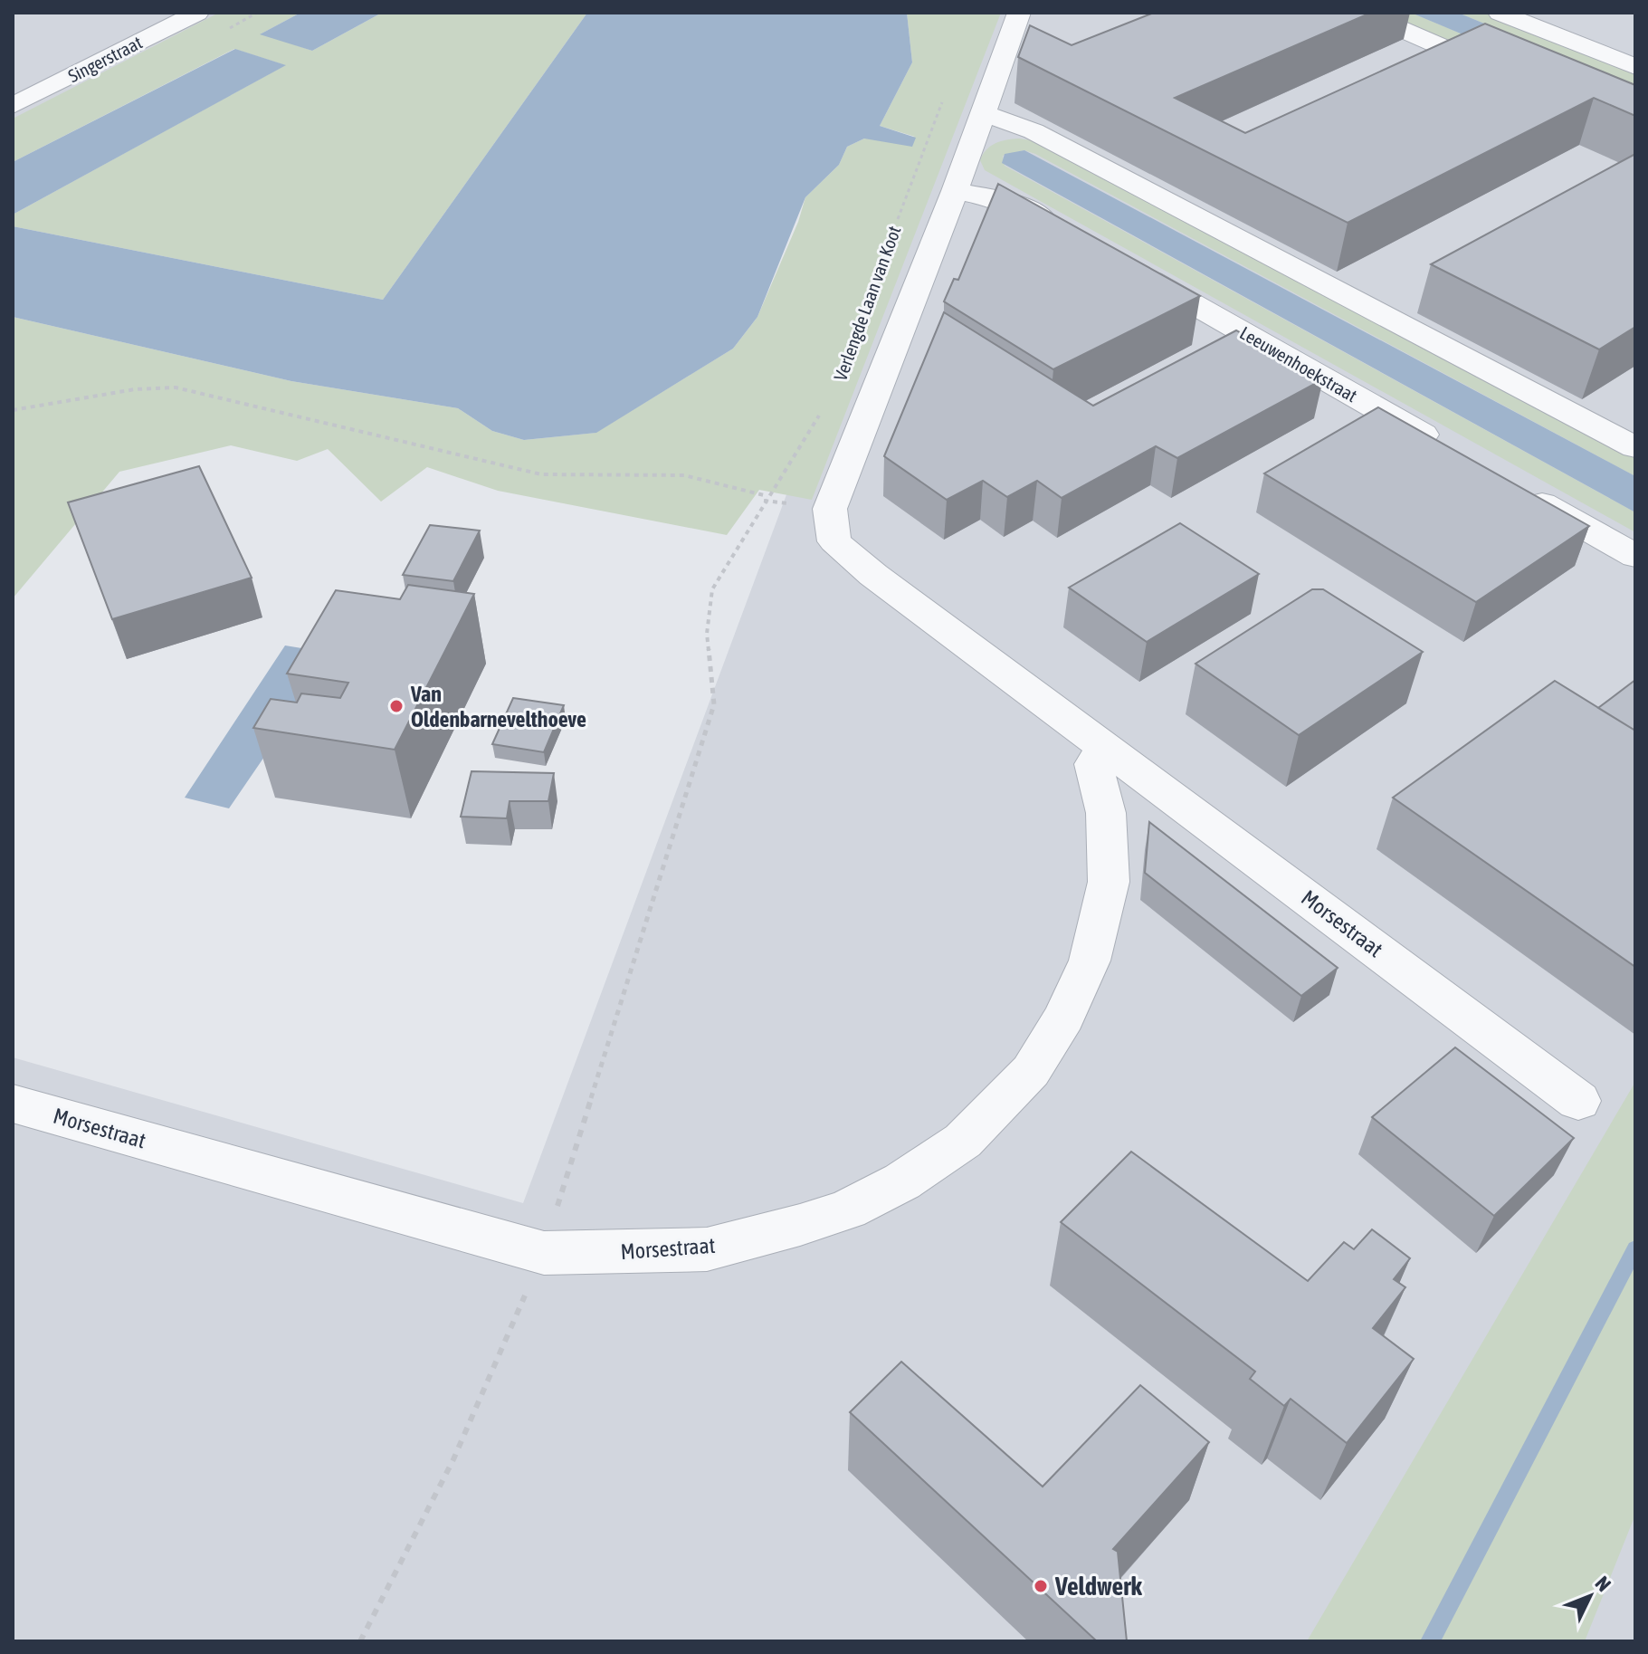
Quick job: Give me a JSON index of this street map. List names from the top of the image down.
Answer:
{
  "streets": {
    "street": [
      "Singerstraat",
      "Verlengde Laan van Koot",
      "Leeuwenhoekstraat",
      "Morsestraat"
    ]
  },
  "crossings": [
    ["Verlengde Laan van Koot", "Morsestraat"]
  ],
  "places": ["Van Oldenbarnevelthoeve", "Veldwerk"],
  "north": "top right"
}
